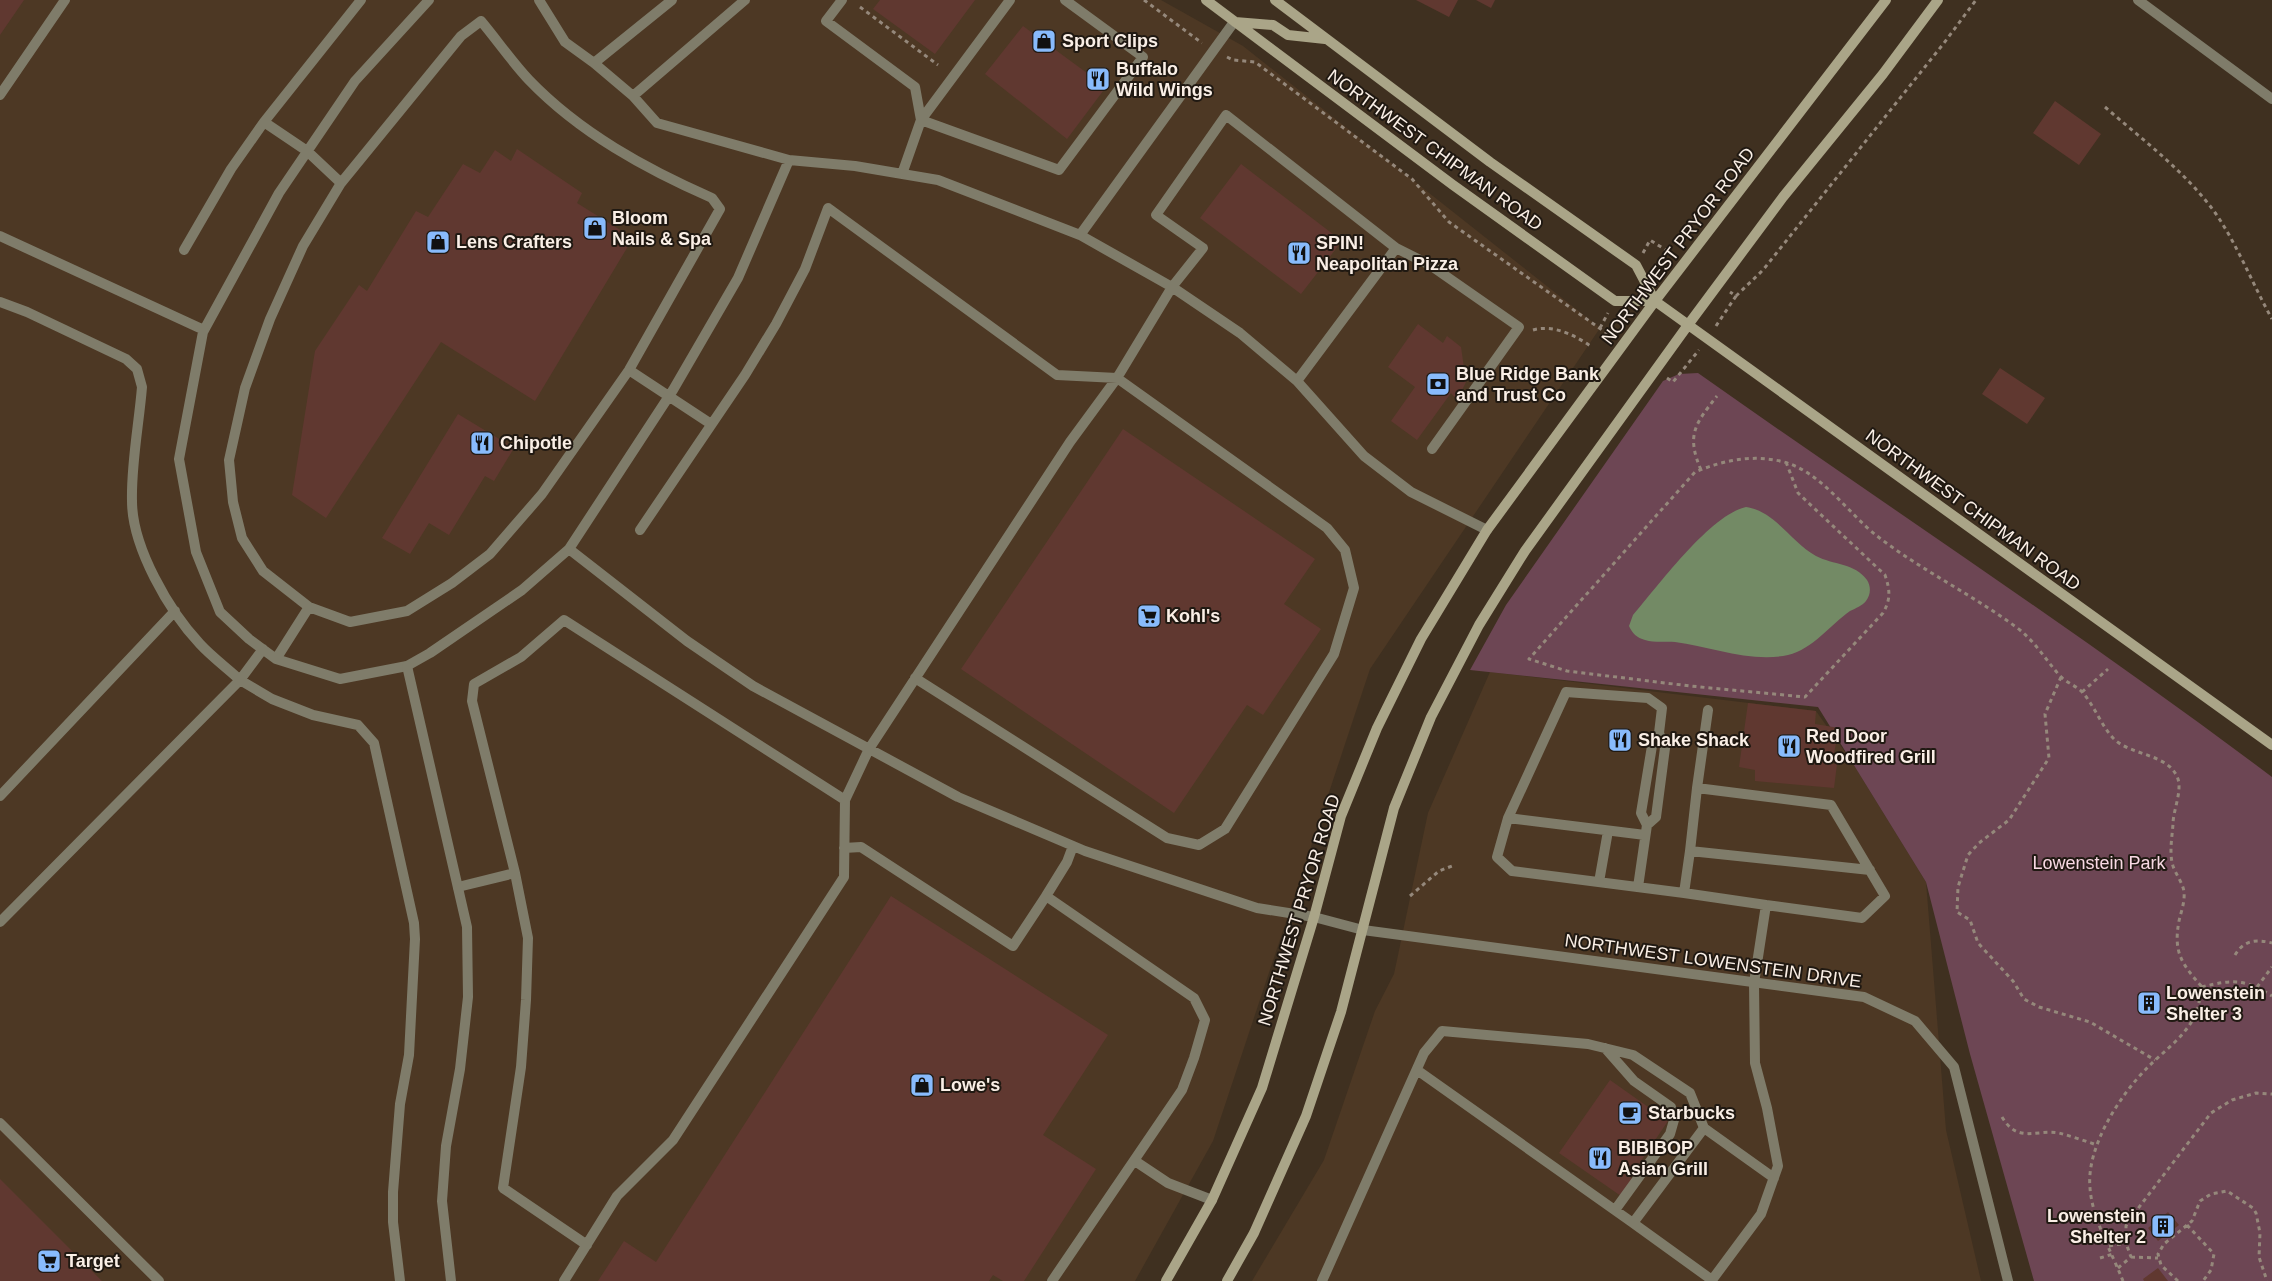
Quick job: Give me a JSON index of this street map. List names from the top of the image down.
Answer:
{
  "streets": {
    "main road": ["NORTHWEST CHIPMAN ROAD", "NORTHWEST PRYOR ROAD"],
    "street": ["NORTHWEST LOWENSTEIN DRIVE"]
  },
  "crossings": [
    ["NORTHWEST CHIPMAN ROAD", "NORTHWEST PRYOR ROAD"],
    ["NORTHWEST PRYOR ROAD", "NORTHWEST LOWENSTEIN DRIVE"]
  ],
  "parks": ["Lowenstein Park"],
  "places": {
    "shop": [
      "Sport Clips",
      "Bloom Nails & Spa",
      "Lens Crafters",
      "Lowe's"
    ],
    "restaurant": [
      "Buffalo Wild Wings",
      "SPIN! Neapolitan Pizza",
      "Chipotle",
      "Shake Shack",
      "Red Door Woodfired Grill",
      "BIBIBOP Asian Grill"
    ],
    "bank": ["Blue Ridge Bank and Trust Co"],
    "supermarket": ["Kohl's", "Target"],
    "building": ["Lowenstein Shelter 3", "Lowenstein Shelter 2"],
    "cafe": ["Starbucks"]
  }
}
